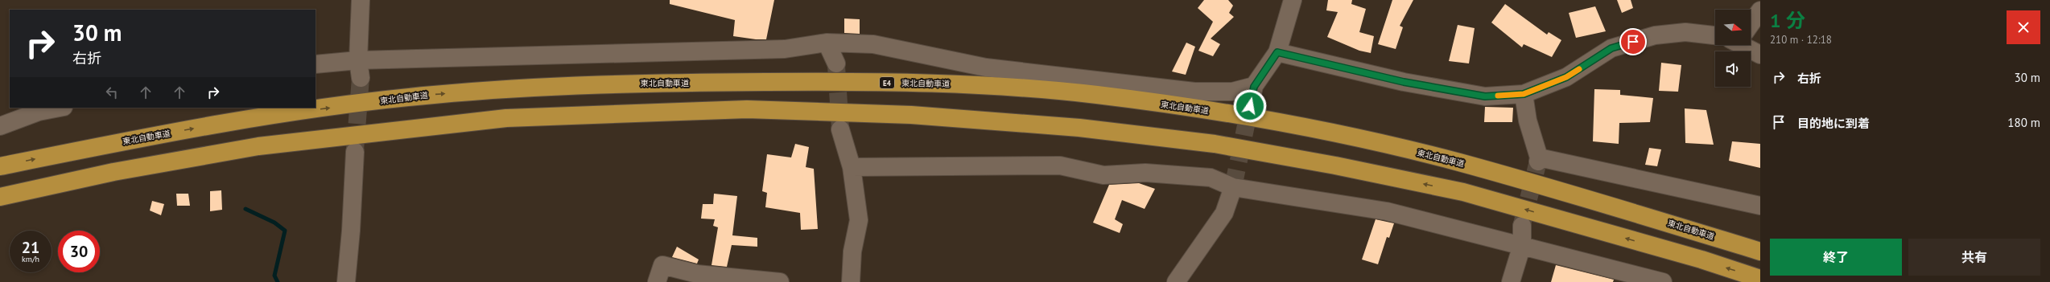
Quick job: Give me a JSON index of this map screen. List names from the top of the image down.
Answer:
{
  "streets": {
    "highway": ["東北自動車道", "E4"]
  },
  "north": "right",
  "page": {
    "heading": ["1 分", "210 m · 12:18"],
    "turn": ["30 m", "右折"],
    "list": [
      {
        "name": "右折",
        "value": "30 m"
      },
      {
        "name": "目的地に到着",
        "value": "180 m"
      }
    ],
    "speed": "21 km/h",
    "limit": "30",
    "buttons": ["終了", "共有"]
  }
}
